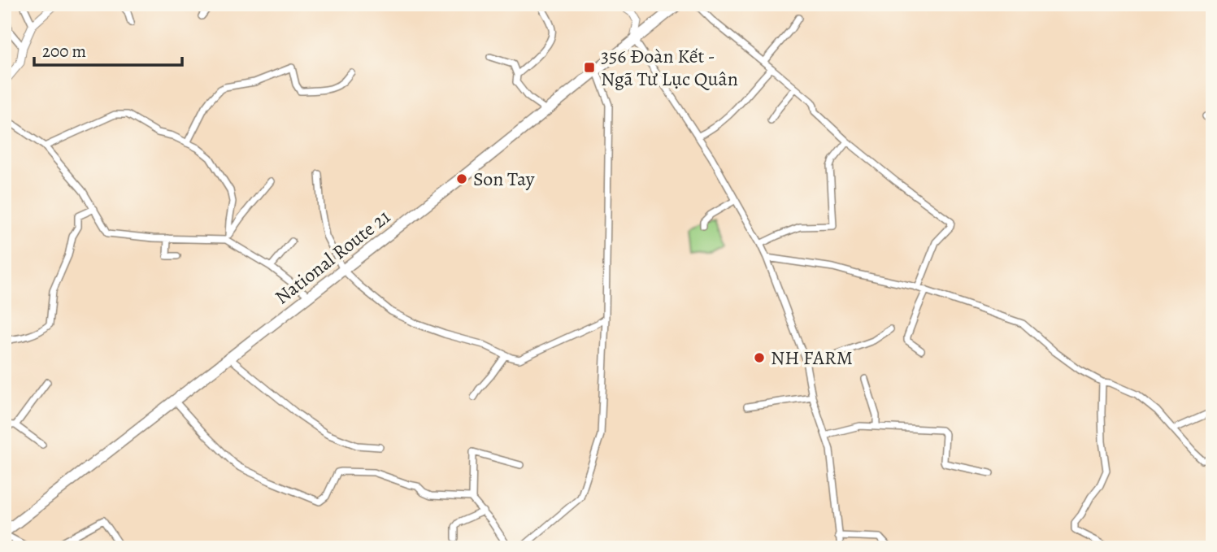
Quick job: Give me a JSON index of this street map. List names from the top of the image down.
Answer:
{
  "streets": {
    "highway": ["National Route 21"]
  },
  "places": {
    "transit": ["356 Đoàn Kết - Ngã Tư Lục Quân"],
    "other": ["Son Tay", "NH FARM"]
  },
  "scale_bar": "200 m"
}
